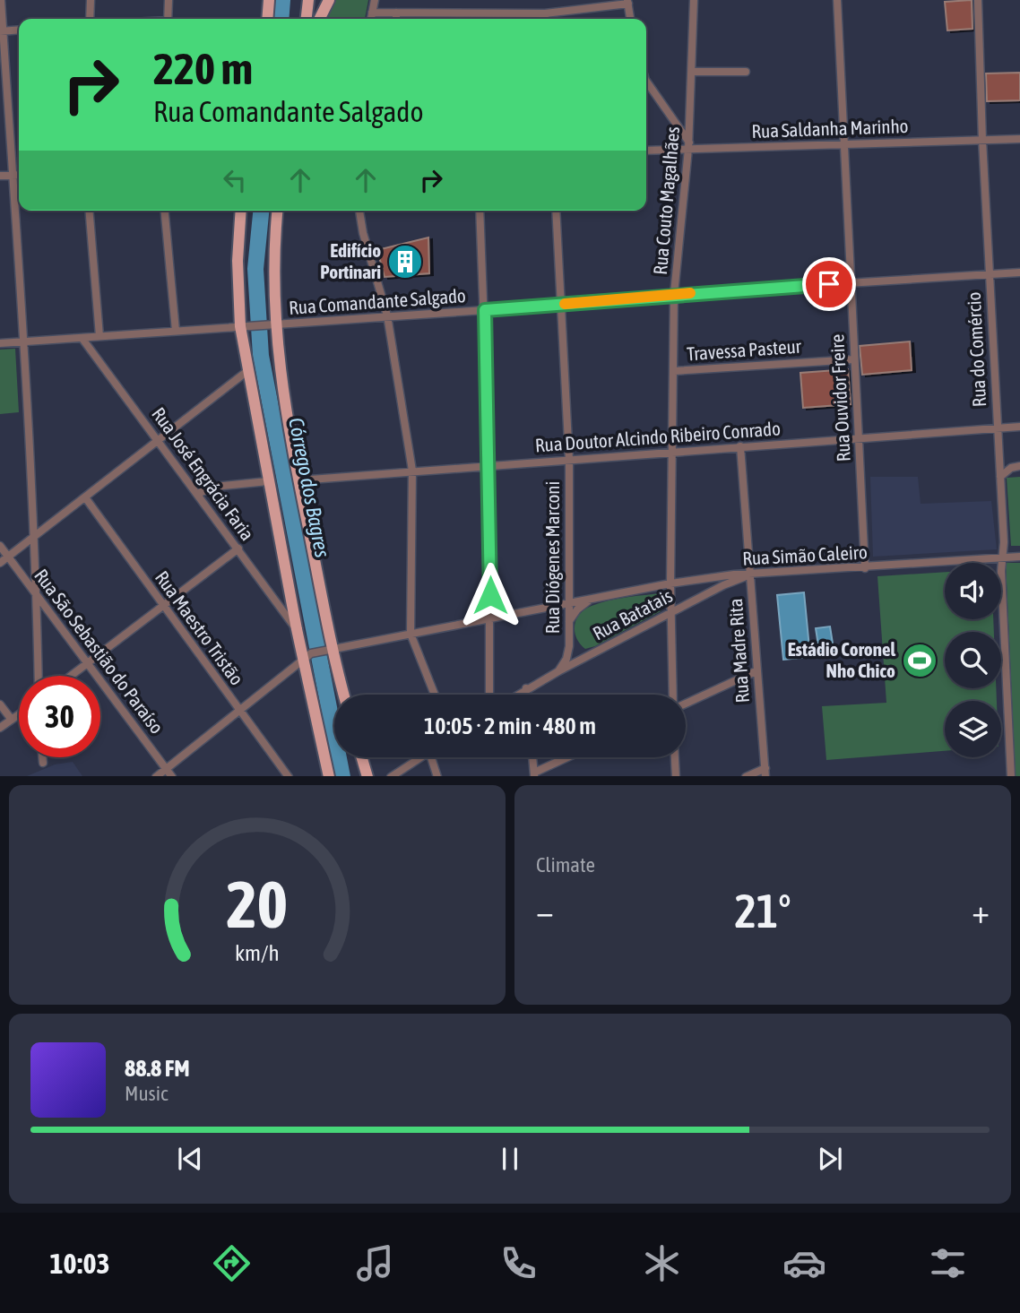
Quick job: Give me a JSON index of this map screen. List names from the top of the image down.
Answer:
{
  "streets": {
    "street": [
      "Rua Saldanha Marinho",
      "Rua Couto Magalhães",
      "Rua Comandante Salgado",
      "Rua do Comércio",
      "Travessa Pasteur",
      "Rua Ouvidor Freire",
      "Rua Doutor Alcindo Ribeiro Conrado",
      "Rua José Engrácia Faria",
      "Rua Simão Caleiro",
      "Rua Diógenes Marconi",
      "Rua Batatais",
      "Rua Maestro Tristão",
      "Rua Madre Rita",
      "Rua São Sebastião do Paraíso"
    ]
  },
  "crossings": [
    ["Rua Saldanha Marinho", "Rua Couto Magalhães"],
    ["Rua Saldanha Marinho", "Rua do Comércio"],
    ["Rua Saldanha Marinho", "Rua Ouvidor Freire"],
    ["Rua Couto Magalhães", "Rua Comandante Salgado"],
    ["Rua Couto Magalhães", "Travessa Pasteur"],
    ["Rua Couto Magalhães", "Rua Doutor Alcindo Ribeiro Conrado"],
    ["Rua Couto Magalhães", "Rua Simão Caleiro"],
    ["Rua Couto Magalhães", "Rua Batatais"],
    ["Rua Comandante Salgado", "Rua do Comércio"],
    ["Rua Comandante Salgado", "Rua Ouvidor Freire"],
    ["Rua Comandante Salgado", "Rua José Engrácia Faria"],
    ["Rua Comandante Salgado", "Rua Diógenes Marconi"],
    ["Rua do Comércio", "Rua Doutor Alcindo Ribeiro Conrado"],
    ["Rua do Comércio", "Rua Simão Caleiro"],
    ["Travessa Pasteur", "Rua Ouvidor Freire"],
    ["Rua Ouvidor Freire", "Rua Doutor Alcindo Ribeiro Conrado"],
    ["Rua Ouvidor Freire", "Rua Simão Caleiro"],
    ["Rua Doutor Alcindo Ribeiro Conrado", "Rua Diógenes Marconi"],
    ["Rua Doutor Alcindo Ribeiro Conrado", "Rua Madre Rita"],
    ["Rua Simão Caleiro", "Rua Diógenes Marconi"],
    ["Rua Simão Caleiro", "Rua Batatais"],
    ["Rua Simão Caleiro", "Rua Madre Rita"],
    ["Rua Diógenes Marconi", "Rua Batatais"],
    ["Rua Batatais", "Rua Madre Rita"]
  ],
  "water": ["Córrego dos Bagres"],
  "places": {
    "building": ["Edifício Portinari"],
    "sports": ["Estádio Coronel Nho Chico"]
  },
  "page": {
    "turn": ["220 m", "Rua Comandante Salgado"],
    "limit": "30",
    "trip": "10:05 · 2 min · 480 m",
    "tile": "Climate",
    "heat": ["−", "21°", "+"],
    "song": ["88.8 FM", "Music"],
    "tabs": "10:03",
    "gauge": ["20", "km/h"]
  }
}
